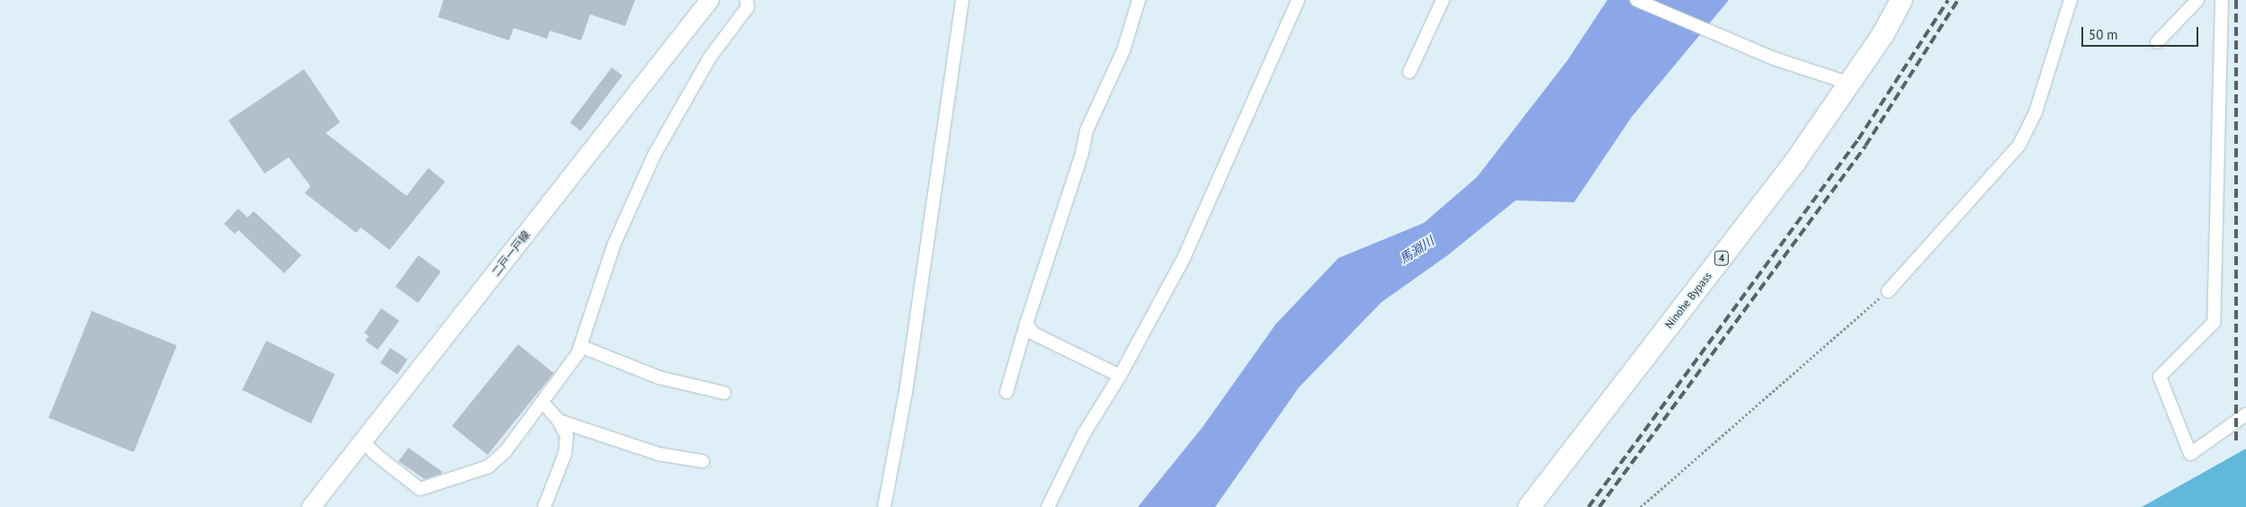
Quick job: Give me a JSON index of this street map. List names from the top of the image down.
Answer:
{
  "streets": {
    "highway": ["4", "Ninohe Bypass"],
    "main road": ["二戸一戸線"]
  },
  "water": ["馬淵川"],
  "scale_bar": "50 m"
}
